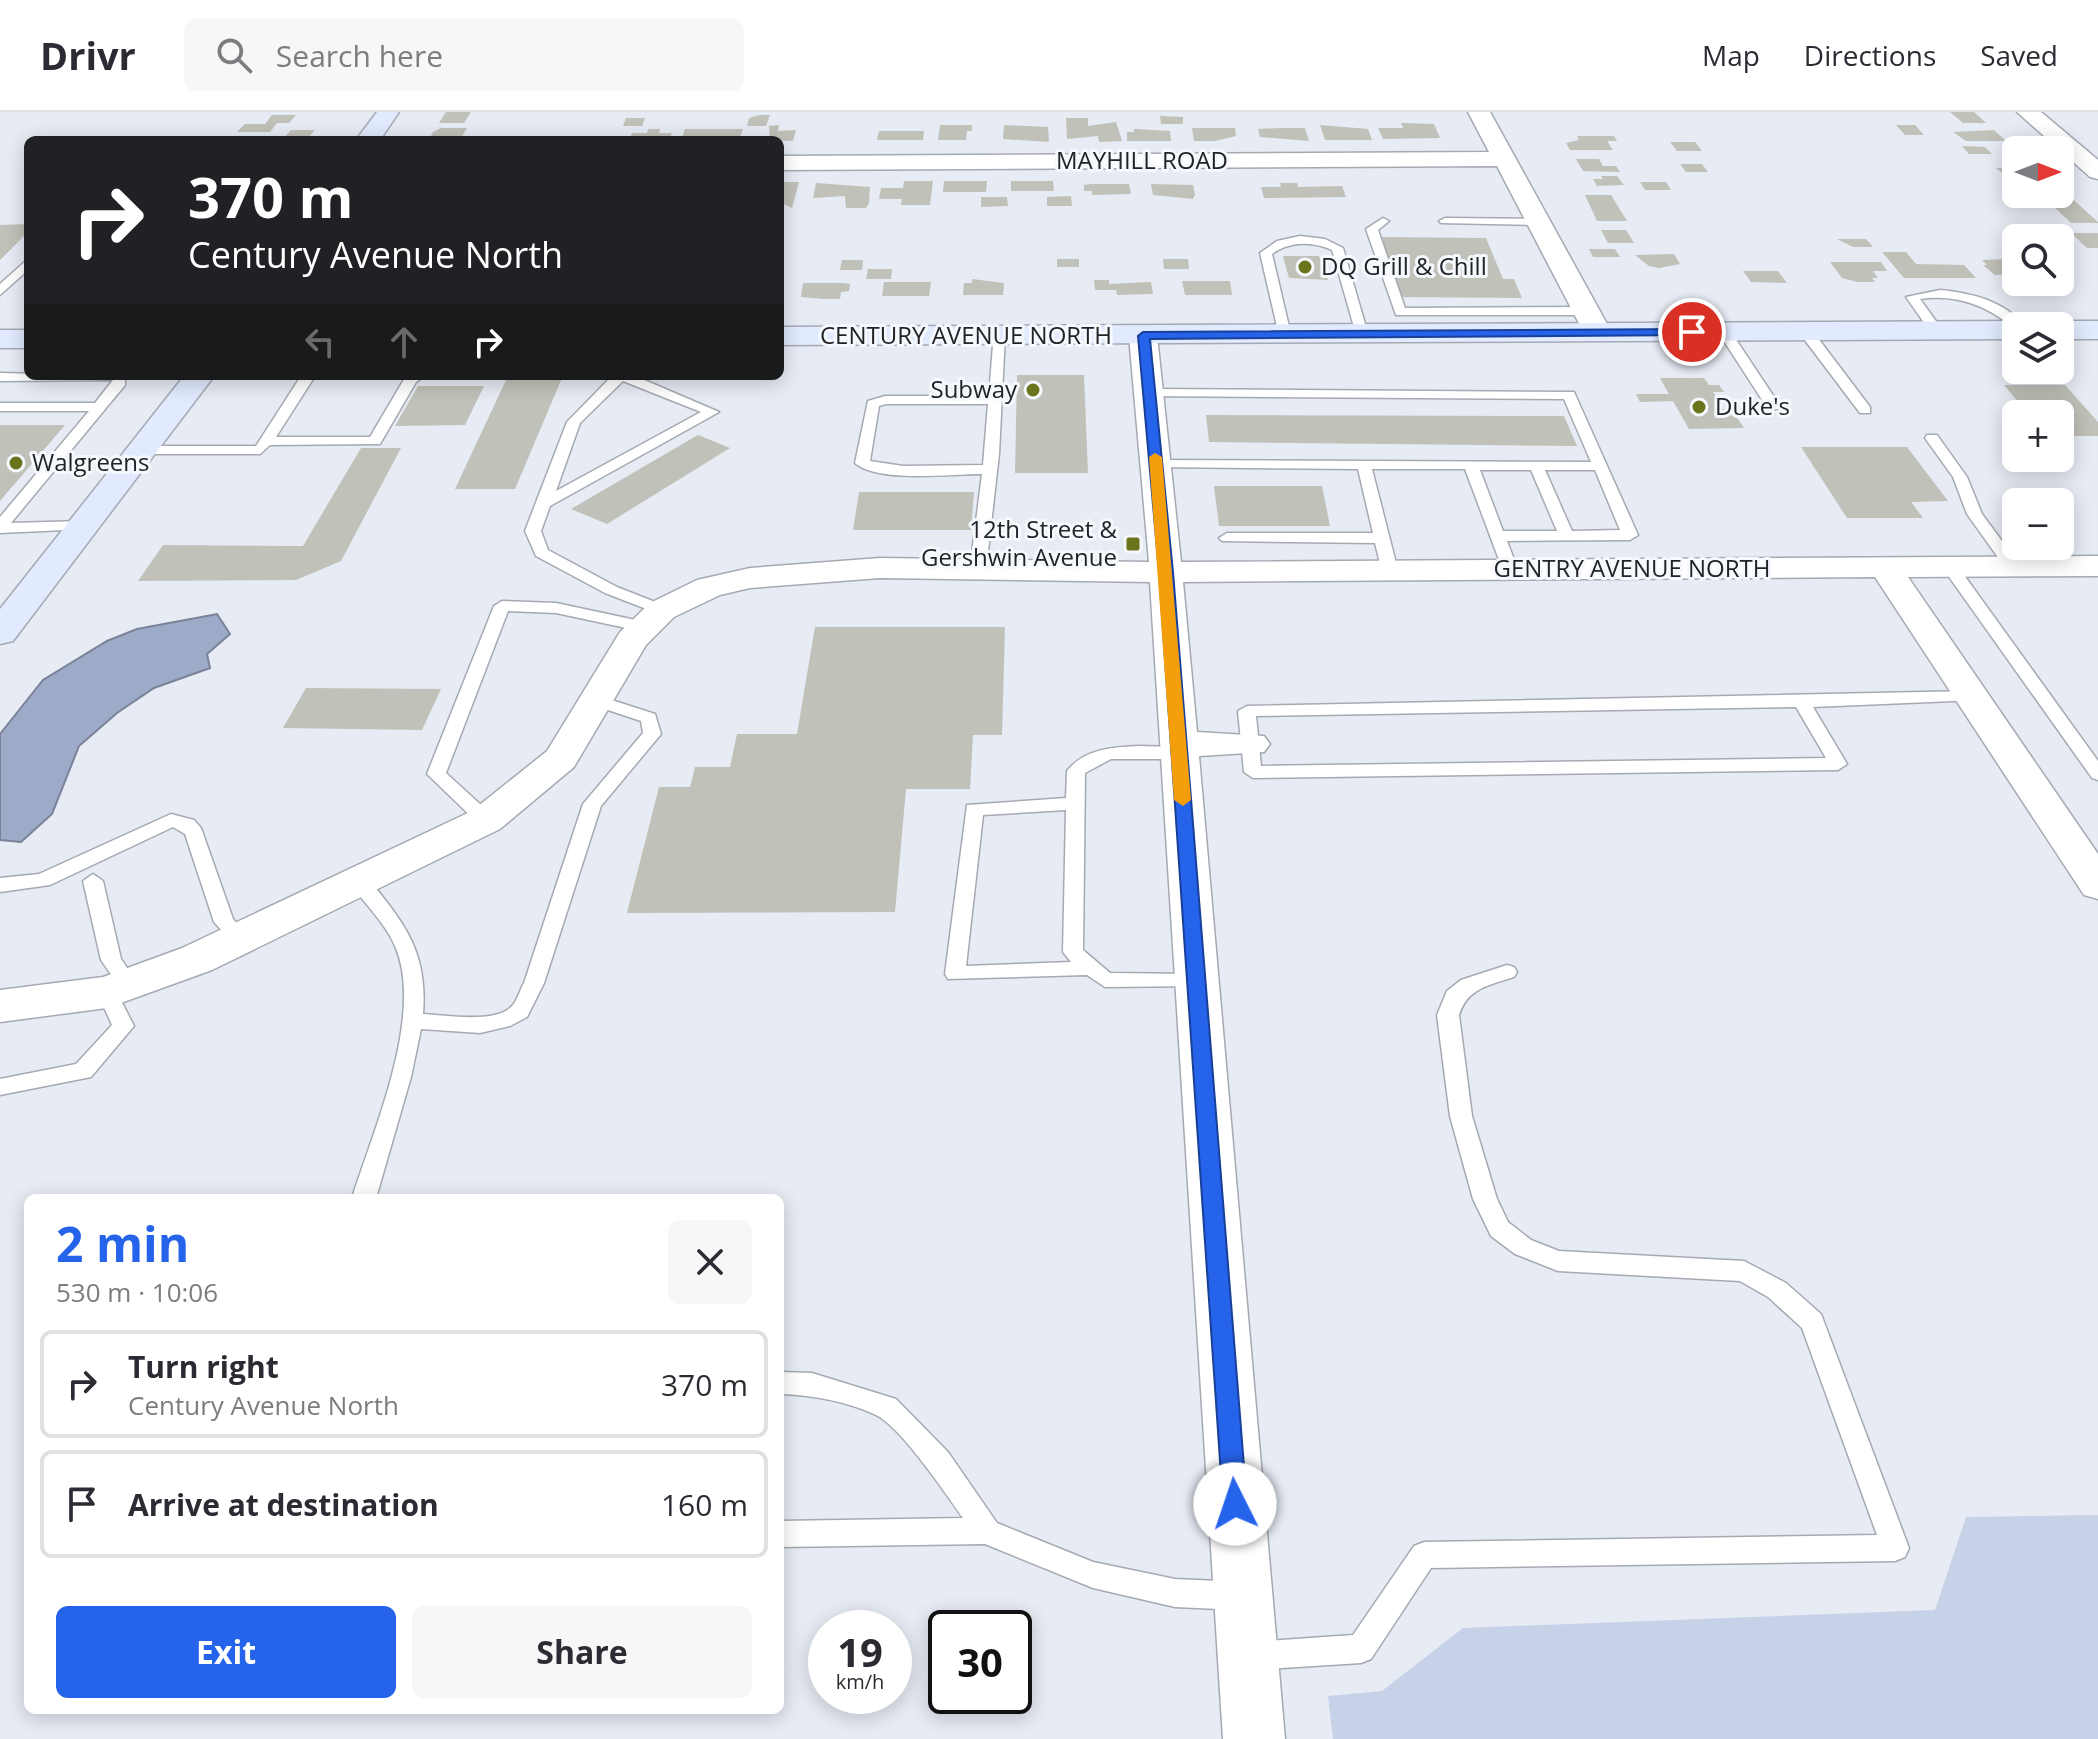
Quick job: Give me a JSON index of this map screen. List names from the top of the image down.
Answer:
{
  "streets": {
    "main road": ["CENTURY AVENUE NORTH"],
    "street": ["MAYHILL ROAD", "GENTRY AVENUE NORTH"]
  },
  "places": {
    "other": [
      "DQ Grill & Chill",
      "Subway",
      "Duke's",
      "Walgreens"
    ],
    "transit": ["12th Street & Gershwin Avenue"]
  },
  "north": "right",
  "page": {
    "header": "Drivr",
    "search": "Search here",
    "nav": ["Map", "Directions", "Saved"],
    "map_buttons": ["+", "−"],
    "turn": ["370 m", "Century Avenue North"],
    "heading": ["2 min", "530 m · 10:06"],
    "list": [
      {
        "name": "Turn right",
        "note": "Century Avenue North",
        "value": "370 m"
      },
      {
        "name": "Arrive at destination",
        "value": "160 m"
      }
    ],
    "buttons": ["Exit", "Share"],
    "speed": "19 km/h",
    "limit": "30"
  }
}
